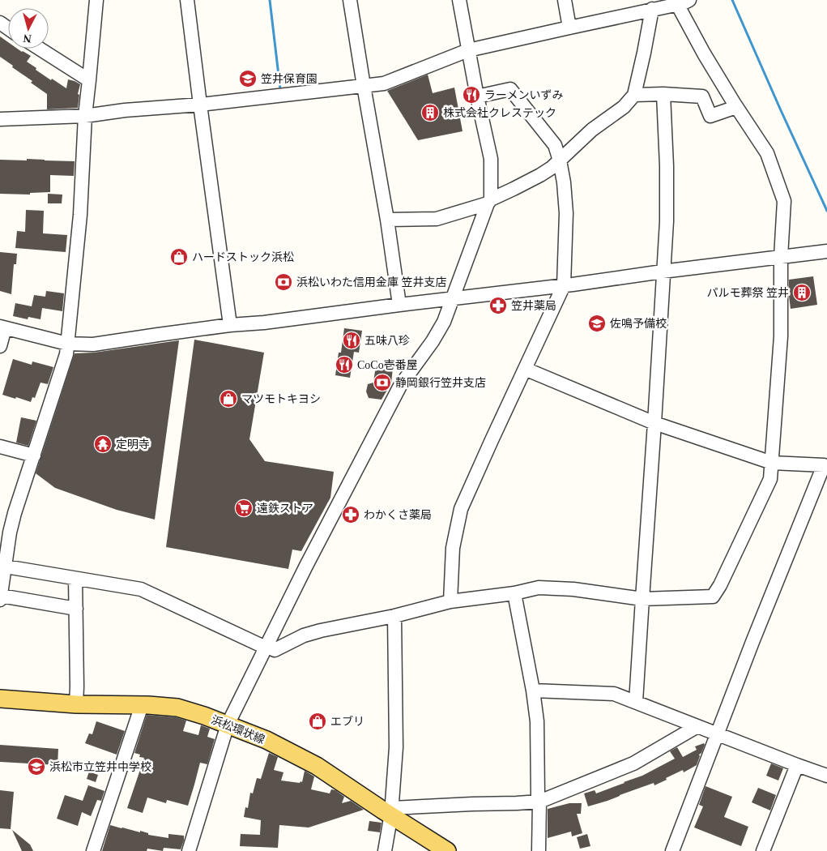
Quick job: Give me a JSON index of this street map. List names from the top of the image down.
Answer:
{
  "streets": {
    "main road": ["浜松環状線"]
  },
  "places": {
    "school or university": ["笠井保育園", "佐鳴予備校", "浜松市立笠井中学校"],
    "restaurant": ["ラーメンいずみ", "五味八珍", "CoCo壱番屋"],
    "building": ["株式会社クレステック", "パルモ葬祭 笠井"],
    "shop": ["ハードストック浜松", "マツモトキヨシ", "エブリ"],
    "bank": ["浜松いわた信用金庫 笠井支店", "静岡銀行笠井支店"],
    "pharmacy": ["笠井薬局", "わかくさ薬局"],
    "temple": ["定明寺"],
    "supermarket": ["遠鉄ストア"]
  },
  "north": "bottom"
}
